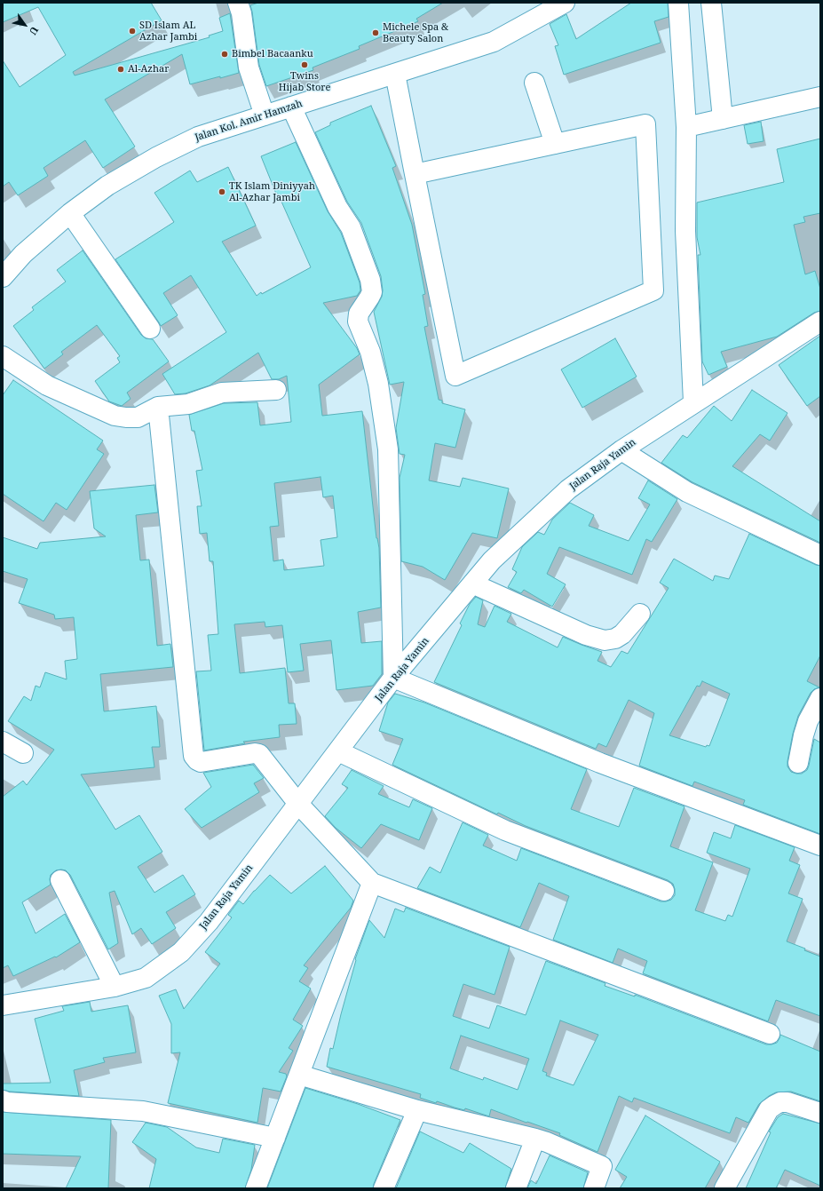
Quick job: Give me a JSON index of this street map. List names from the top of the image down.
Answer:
{
  "streets": {
    "street": ["Jalan Kol. Amir Hamzah", "Jalan Raja Yamin"]
  },
  "places": [
    "SD Islam AL Azhar Jambi",
    "Michele Spa & Beauty Salon",
    "Bimbel Bacaanku",
    "Twins Hijab Store",
    "Al-Azhar",
    "TK Islam Diniyyah Al-Azhar Jambi"
  ],
  "north": "bottom right"
}
